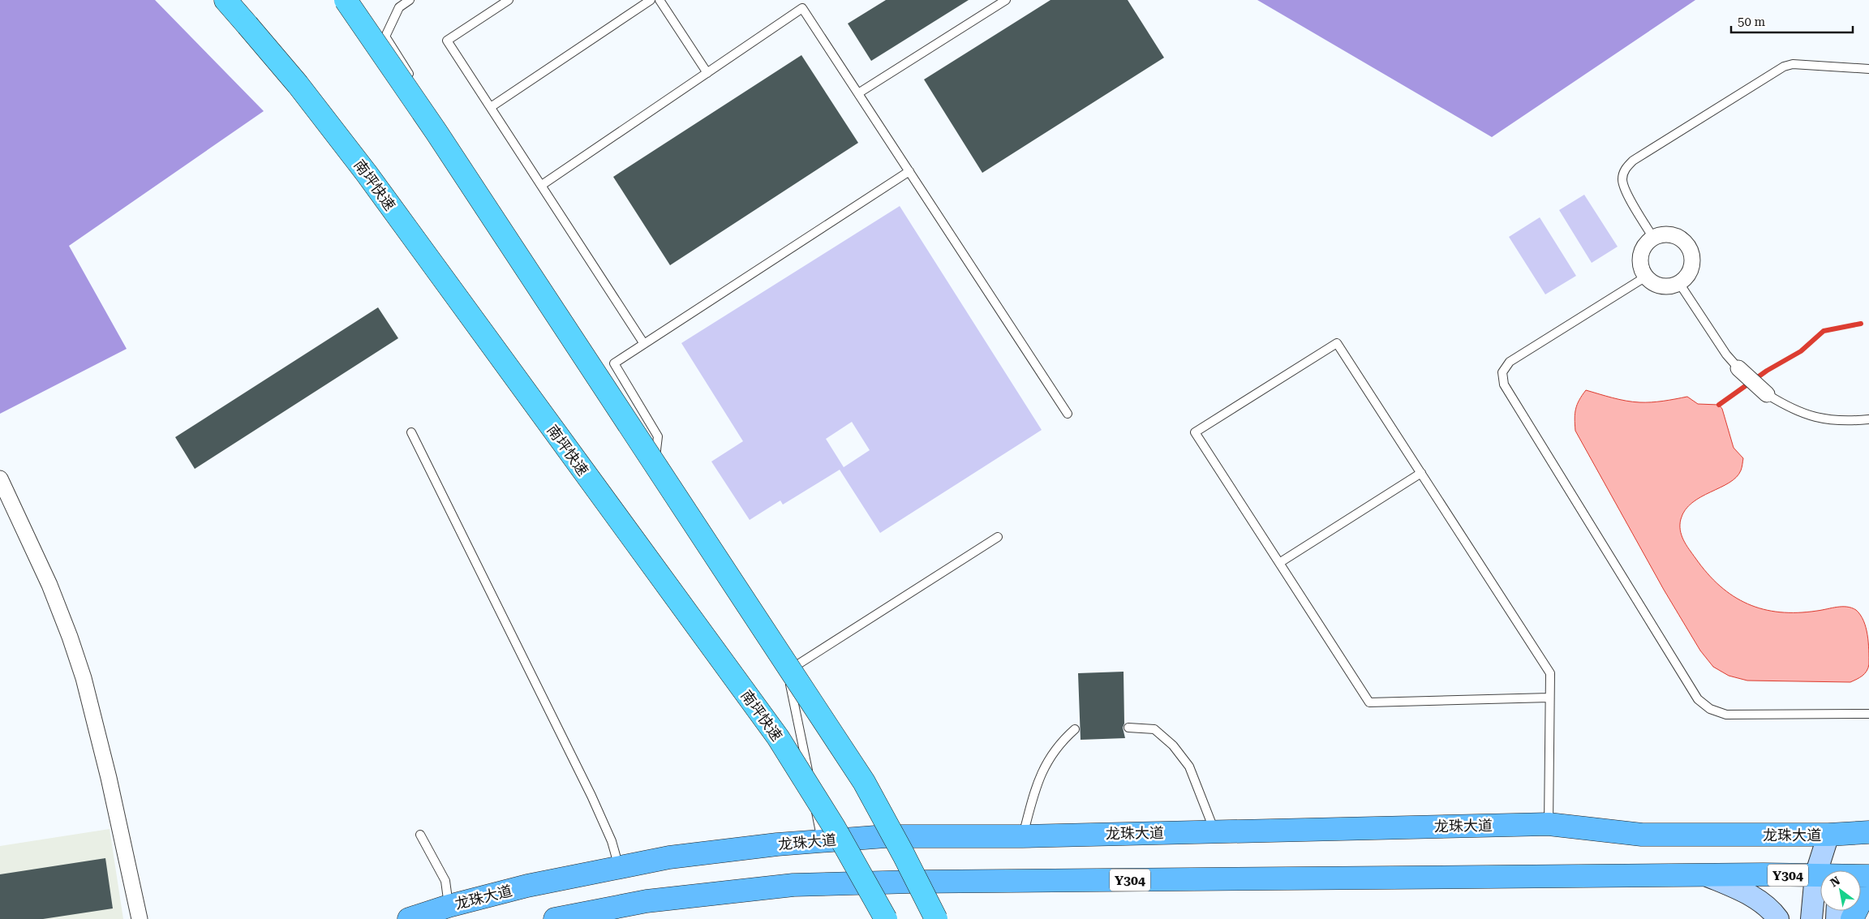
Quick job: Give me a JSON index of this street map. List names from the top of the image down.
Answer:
{
  "streets": {
    "highway": ["南坪快速"],
    "main road": ["龙珠大道", "Y304"]
  },
  "scale_bar": "50 m",
  "north": "top left"
}
